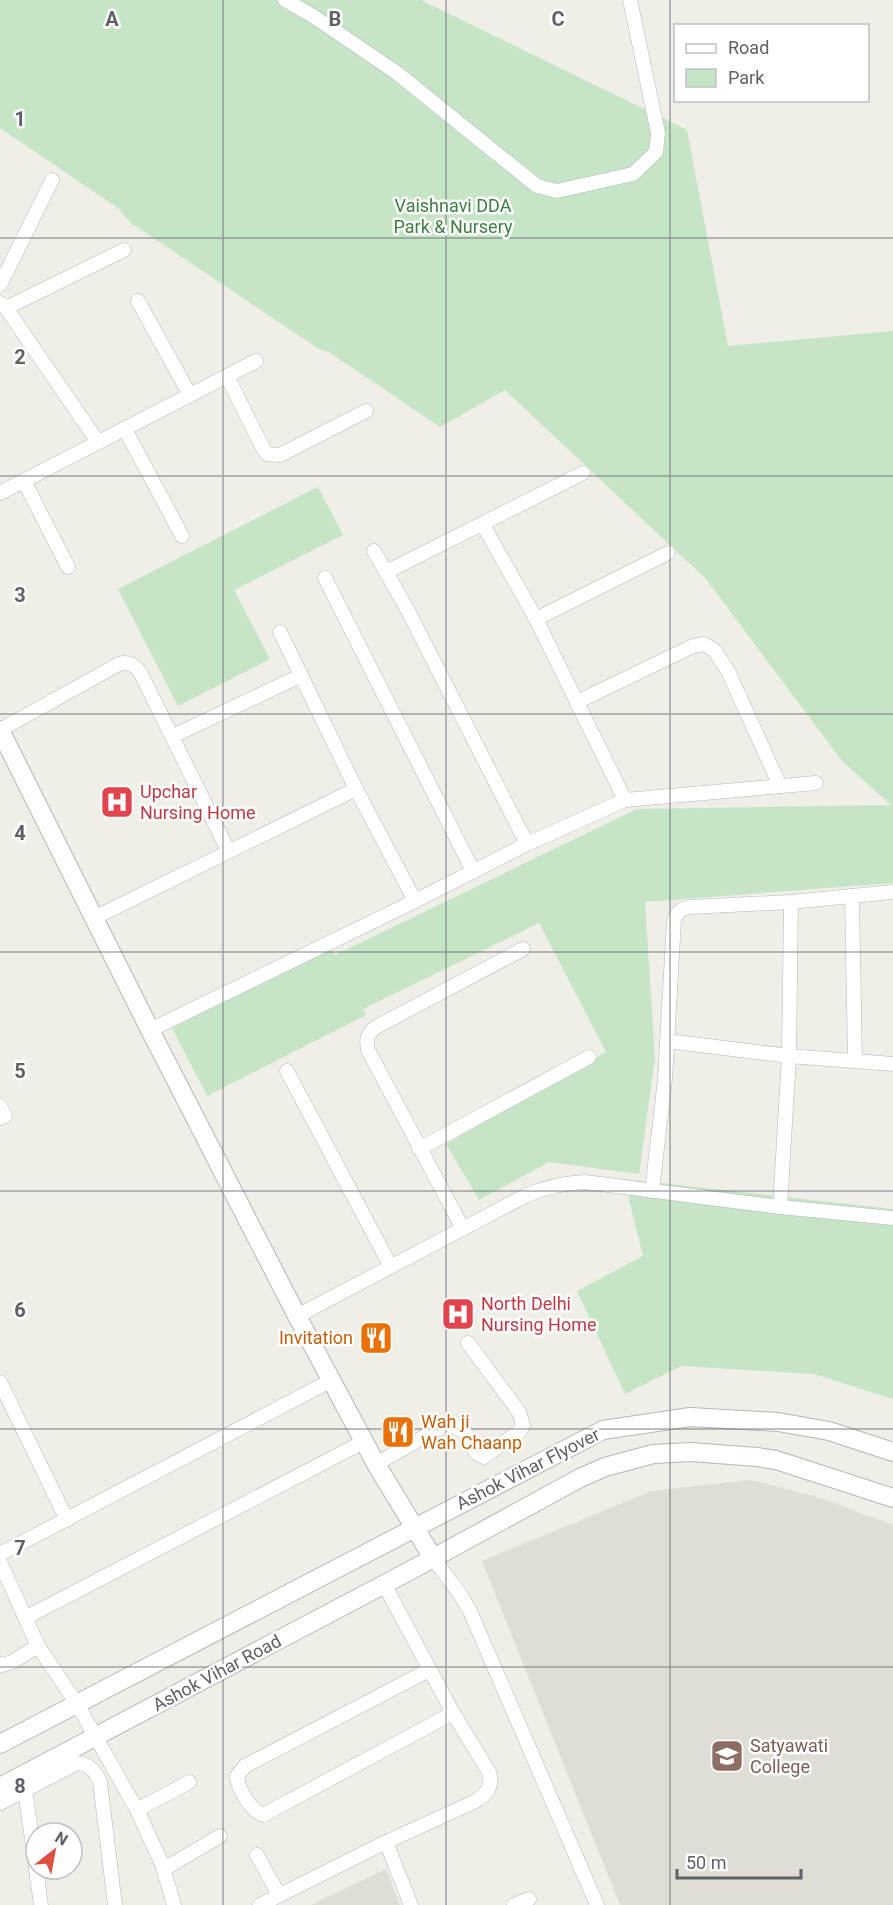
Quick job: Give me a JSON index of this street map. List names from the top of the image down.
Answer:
{
  "streets": {
    "main road": ["Ashok Vihar Flyover", "Ashok Vihar Road"]
  },
  "crossings": [
    ["Ashok Vihar Flyover", "Ashok Vihar Road"]
  ],
  "parks": ["Vaishnavi DDA Park & Nursery"],
  "places": {
    "hospital": ["Upchar Nursing Home", "North Delhi Nursing Home"],
    "restaurant": ["Invitation", "Wah ji Wah Chaanp"],
    "school or university": ["Satyawati College"]
  },
  "legend": ["Road", "Park"],
  "scale_bar": "50 m",
  "north": "top right",
  "grid": {
    "columns": ["A", "B", "C"],
    "rows": [
      "1",
      "2",
      "3",
      "4",
      "5",
      "6",
      "7",
      "8"
    ]
  }
}
